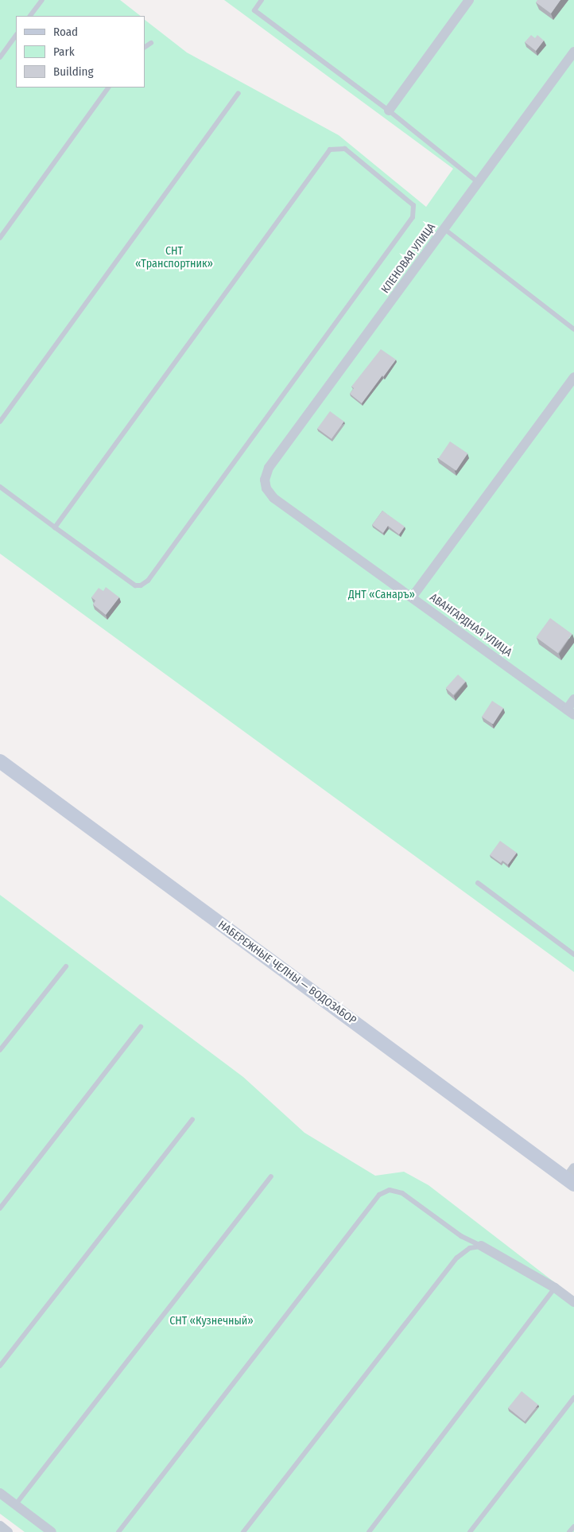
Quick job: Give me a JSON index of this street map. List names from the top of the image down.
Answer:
{
  "streets": {
    "main road": ["НАБЕРЕЖНЫЕ ЧЕЛНЫ — ВОДОЗАБОР"],
    "street": ["КЛЕНОВАЯ УЛИЦА", "АВАНГАРДНАЯ УЛИЦА"]
  },
  "crossings": [
    ["КЛЕНОВАЯ УЛИЦА", "АВАНГАРДНАЯ УЛИЦА"]
  ],
  "parks": ["СНТ «Транспортник»", "ДНТ «Санаръ»", "СНТ «Кузнечный»"],
  "legend": ["Road", "Park", "Building"]
}
